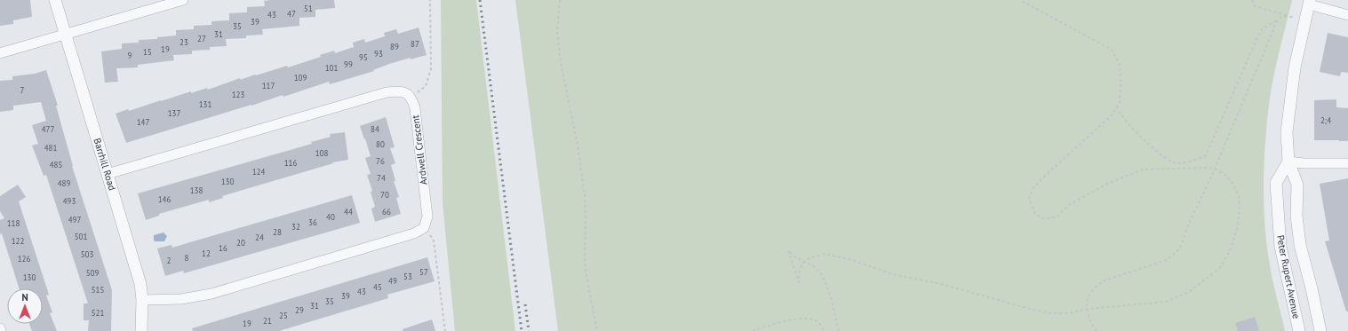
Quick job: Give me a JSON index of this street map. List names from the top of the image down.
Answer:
{
  "streets": {
    "street": ["Ardwell Crescent", "Barrhill Road", "Peter Rupert Avenue"]
  },
  "house_numbers": [
    "51",
    "47",
    "43",
    "39",
    "35",
    "31",
    "27",
    "23",
    "87",
    "89",
    "19",
    "15",
    "93",
    "9",
    "95",
    "99",
    "101",
    "109",
    "117",
    "7",
    "123",
    "131",
    "137",
    "2;4",
    "147",
    "477",
    "84",
    "80",
    "481",
    "108",
    "76",
    "116",
    "485",
    "124",
    "74",
    "130",
    "489",
    "138",
    "70",
    "146",
    "493",
    "44",
    "66",
    "40",
    "497",
    "36",
    "118",
    "32",
    "28",
    "501",
    "24",
    "122",
    "20",
    "16",
    "12",
    "503",
    "8",
    "126",
    "2",
    "57",
    "509",
    "53",
    "130",
    "49",
    "45",
    "515",
    "43",
    "39",
    "35",
    "31",
    "29",
    "521",
    "25",
    "21",
    "19"
  ],
  "north": "top"
}
